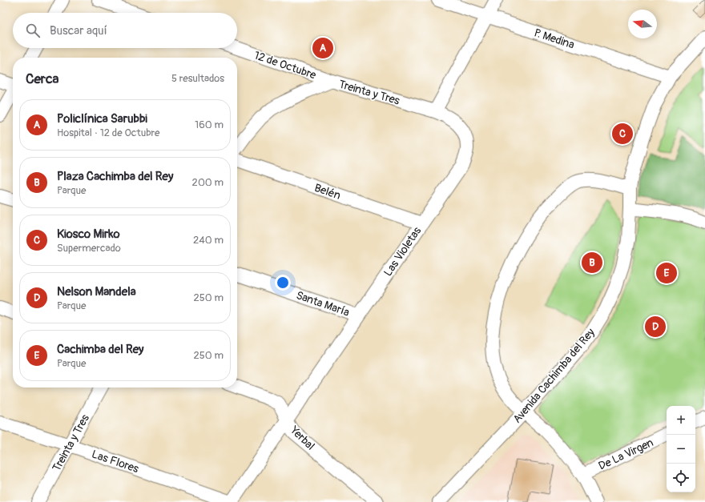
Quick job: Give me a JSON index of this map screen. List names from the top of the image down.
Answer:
{
  "streets": {
    "street": [
      "P. Medina",
      "12 de Octubre",
      "Treinta y Tres",
      "Belén",
      "Las Violetas",
      "Santa María",
      "Avenida Cachimba del Rey",
      "Yerbal",
      "De La Virgen",
      "Las Flores"
    ]
  },
  "crossings": [
    ["P. Medina", "Avenida Cachimba del Rey"],
    ["12 de Octubre", "Treinta y Tres"],
    ["Treinta y Tres", "Las Violetas"],
    ["Treinta y Tres", "Las Flores"],
    ["Belén", "Las Violetas"],
    ["Las Violetas", "Santa María"],
    ["Las Violetas", "Yerbal"],
    ["Las Violetas", "Las Flores"]
  ],
  "north": "left",
  "page": {
    "search": "Buscar aquí",
    "pins": [
      "A",
      "C",
      "B",
      "E",
      "D"
    ],
    "heading": ["Cerca", "5 resultados"],
    "list": [
      {
        "mark": "A",
        "name": "Policlínica Sarubbi",
        "note": "Hospital · 12 de Octubre",
        "value": "160 m"
      },
      {
        "mark": "B",
        "name": "Plaza Cachimba del Rey",
        "note": "Parque",
        "value": "200 m"
      },
      {
        "mark": "C",
        "name": "Kiosco Mirko",
        "note": "Supermercado",
        "value": "240 m"
      },
      {
        "mark": "D",
        "name": "Nelson Mandela",
        "note": "Parque",
        "value": "250 m"
      },
      {
        "mark": "E",
        "name": "Cachimba del Rey",
        "note": "Parque",
        "value": "250 m"
      }
    ],
    "map_buttons": ["+", "−"]
  }
}
